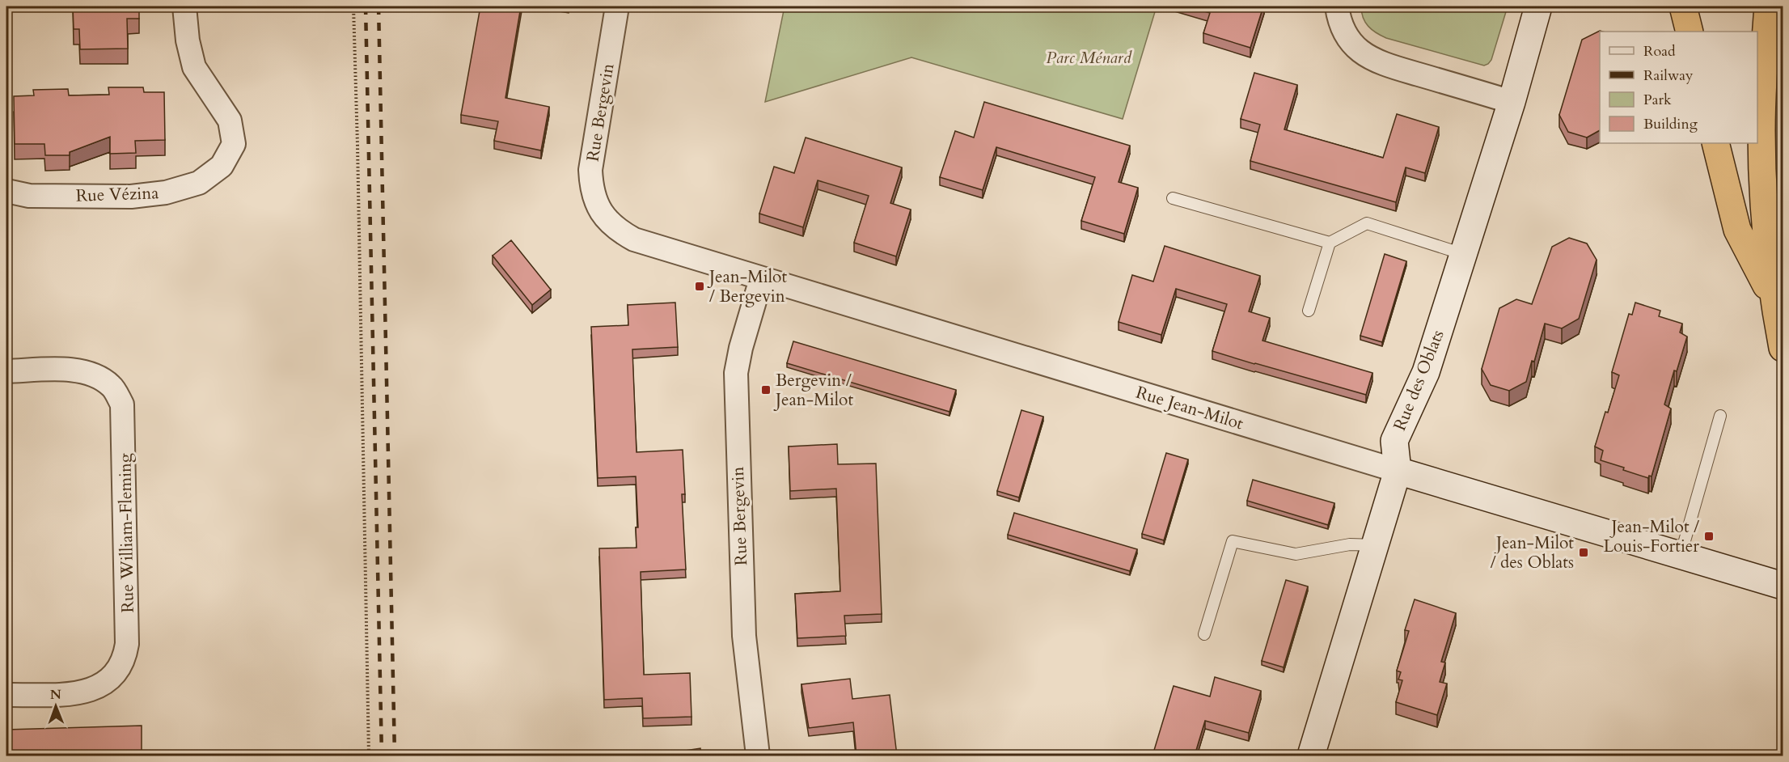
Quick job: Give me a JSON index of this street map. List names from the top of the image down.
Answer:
{
  "streets": {
    "street": [
      "Rue Bergevin",
      "Rue Vézina",
      "Rue des Oblats",
      "Rue Jean-Milot",
      "Rue William-Fleming"
    ]
  },
  "crossings": [
    ["Rue Bergevin", "Rue Jean-Milot"],
    ["Rue des Oblats", "Rue Jean-Milot"]
  ],
  "parks": ["Parc Ménard"],
  "places": {
    "transit": [
      "Jean-Milot / Bergevin",
      "Bergevin / Jean-Milot",
      "Jean-Milot / Louis-Fortier",
      "Jean-Milot / des Oblats"
    ]
  },
  "legend": [
    "Road",
    "Railway",
    "Park",
    "Building"
  ],
  "north": "top"
}
